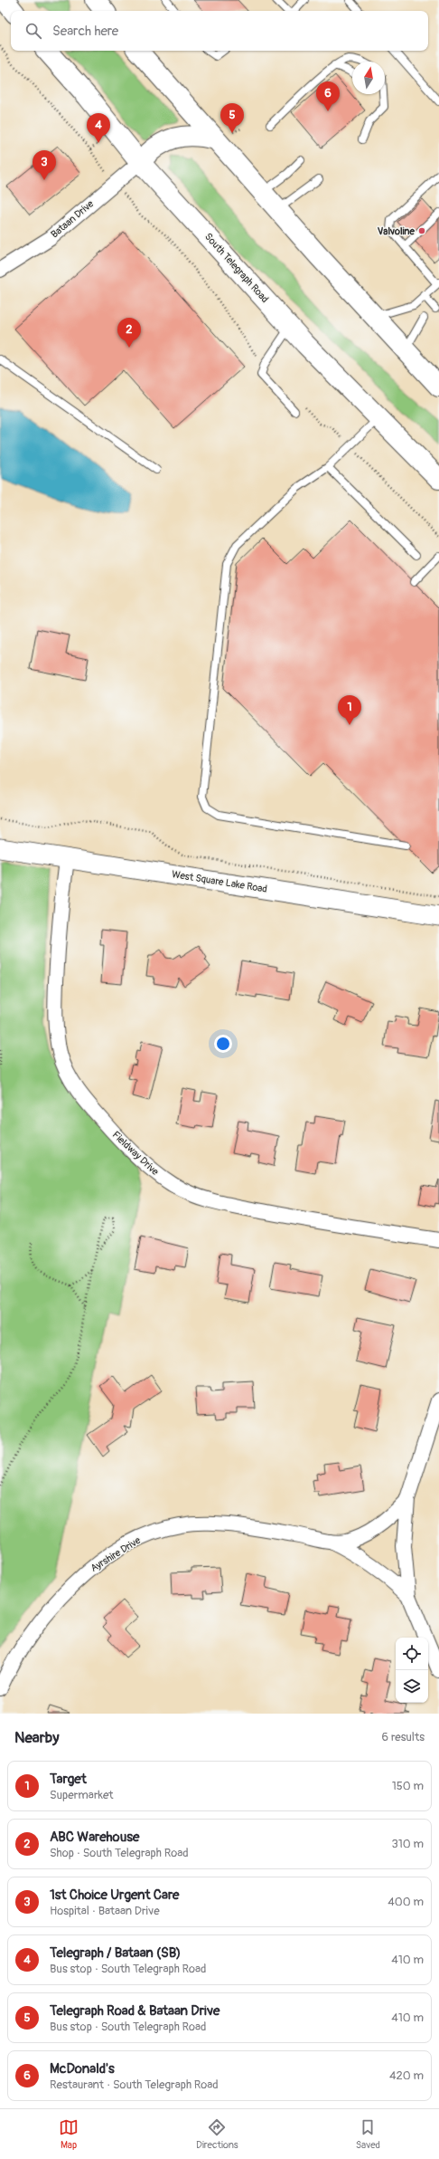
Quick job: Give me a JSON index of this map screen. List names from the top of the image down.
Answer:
{
  "streets": {
    "highway": ["South Telegraph Road"],
    "street": [
      "Bataan Drive",
      "West Square Lake Road",
      "Fieldway Drive",
      "Ayrshire Drive"
    ]
  },
  "crossings": [
    ["Bataan Drive", "South Telegraph Road"],
    ["West Square Lake Road", "Fieldway Drive"]
  ],
  "places": ["Valvoline"],
  "north": "top",
  "page": {
    "search": "Search here",
    "pins": [
      "6",
      "5",
      "4",
      "3",
      "2",
      "1"
    ],
    "heading": ["Nearby", "6 results"],
    "list": [
      {
        "mark": "1",
        "name": "Target",
        "note": "Supermarket",
        "value": "150 m"
      },
      {
        "mark": "2",
        "name": "ABC Warehouse",
        "note": "Shop · South Telegraph Road",
        "value": "310 m"
      },
      {
        "mark": "3",
        "name": "1st Choice Urgent Care",
        "note": "Hospital · Bataan Drive",
        "value": "400 m"
      },
      {
        "mark": "4",
        "name": "Telegraph / Bataan (SB)",
        "note": "Bus stop · South Telegraph Road",
        "value": "410 m"
      },
      {
        "mark": "5",
        "name": "Telegraph Road & Bataan Drive",
        "note": "Bus stop · South Telegraph Road",
        "value": "410 m"
      },
      {
        "mark": "6",
        "name": "McDonald's",
        "note": "Restaurant · South Telegraph Road",
        "value": "420 m"
      }
    ],
    "nav": ["Map", "Directions", "Saved"]
  }
}
